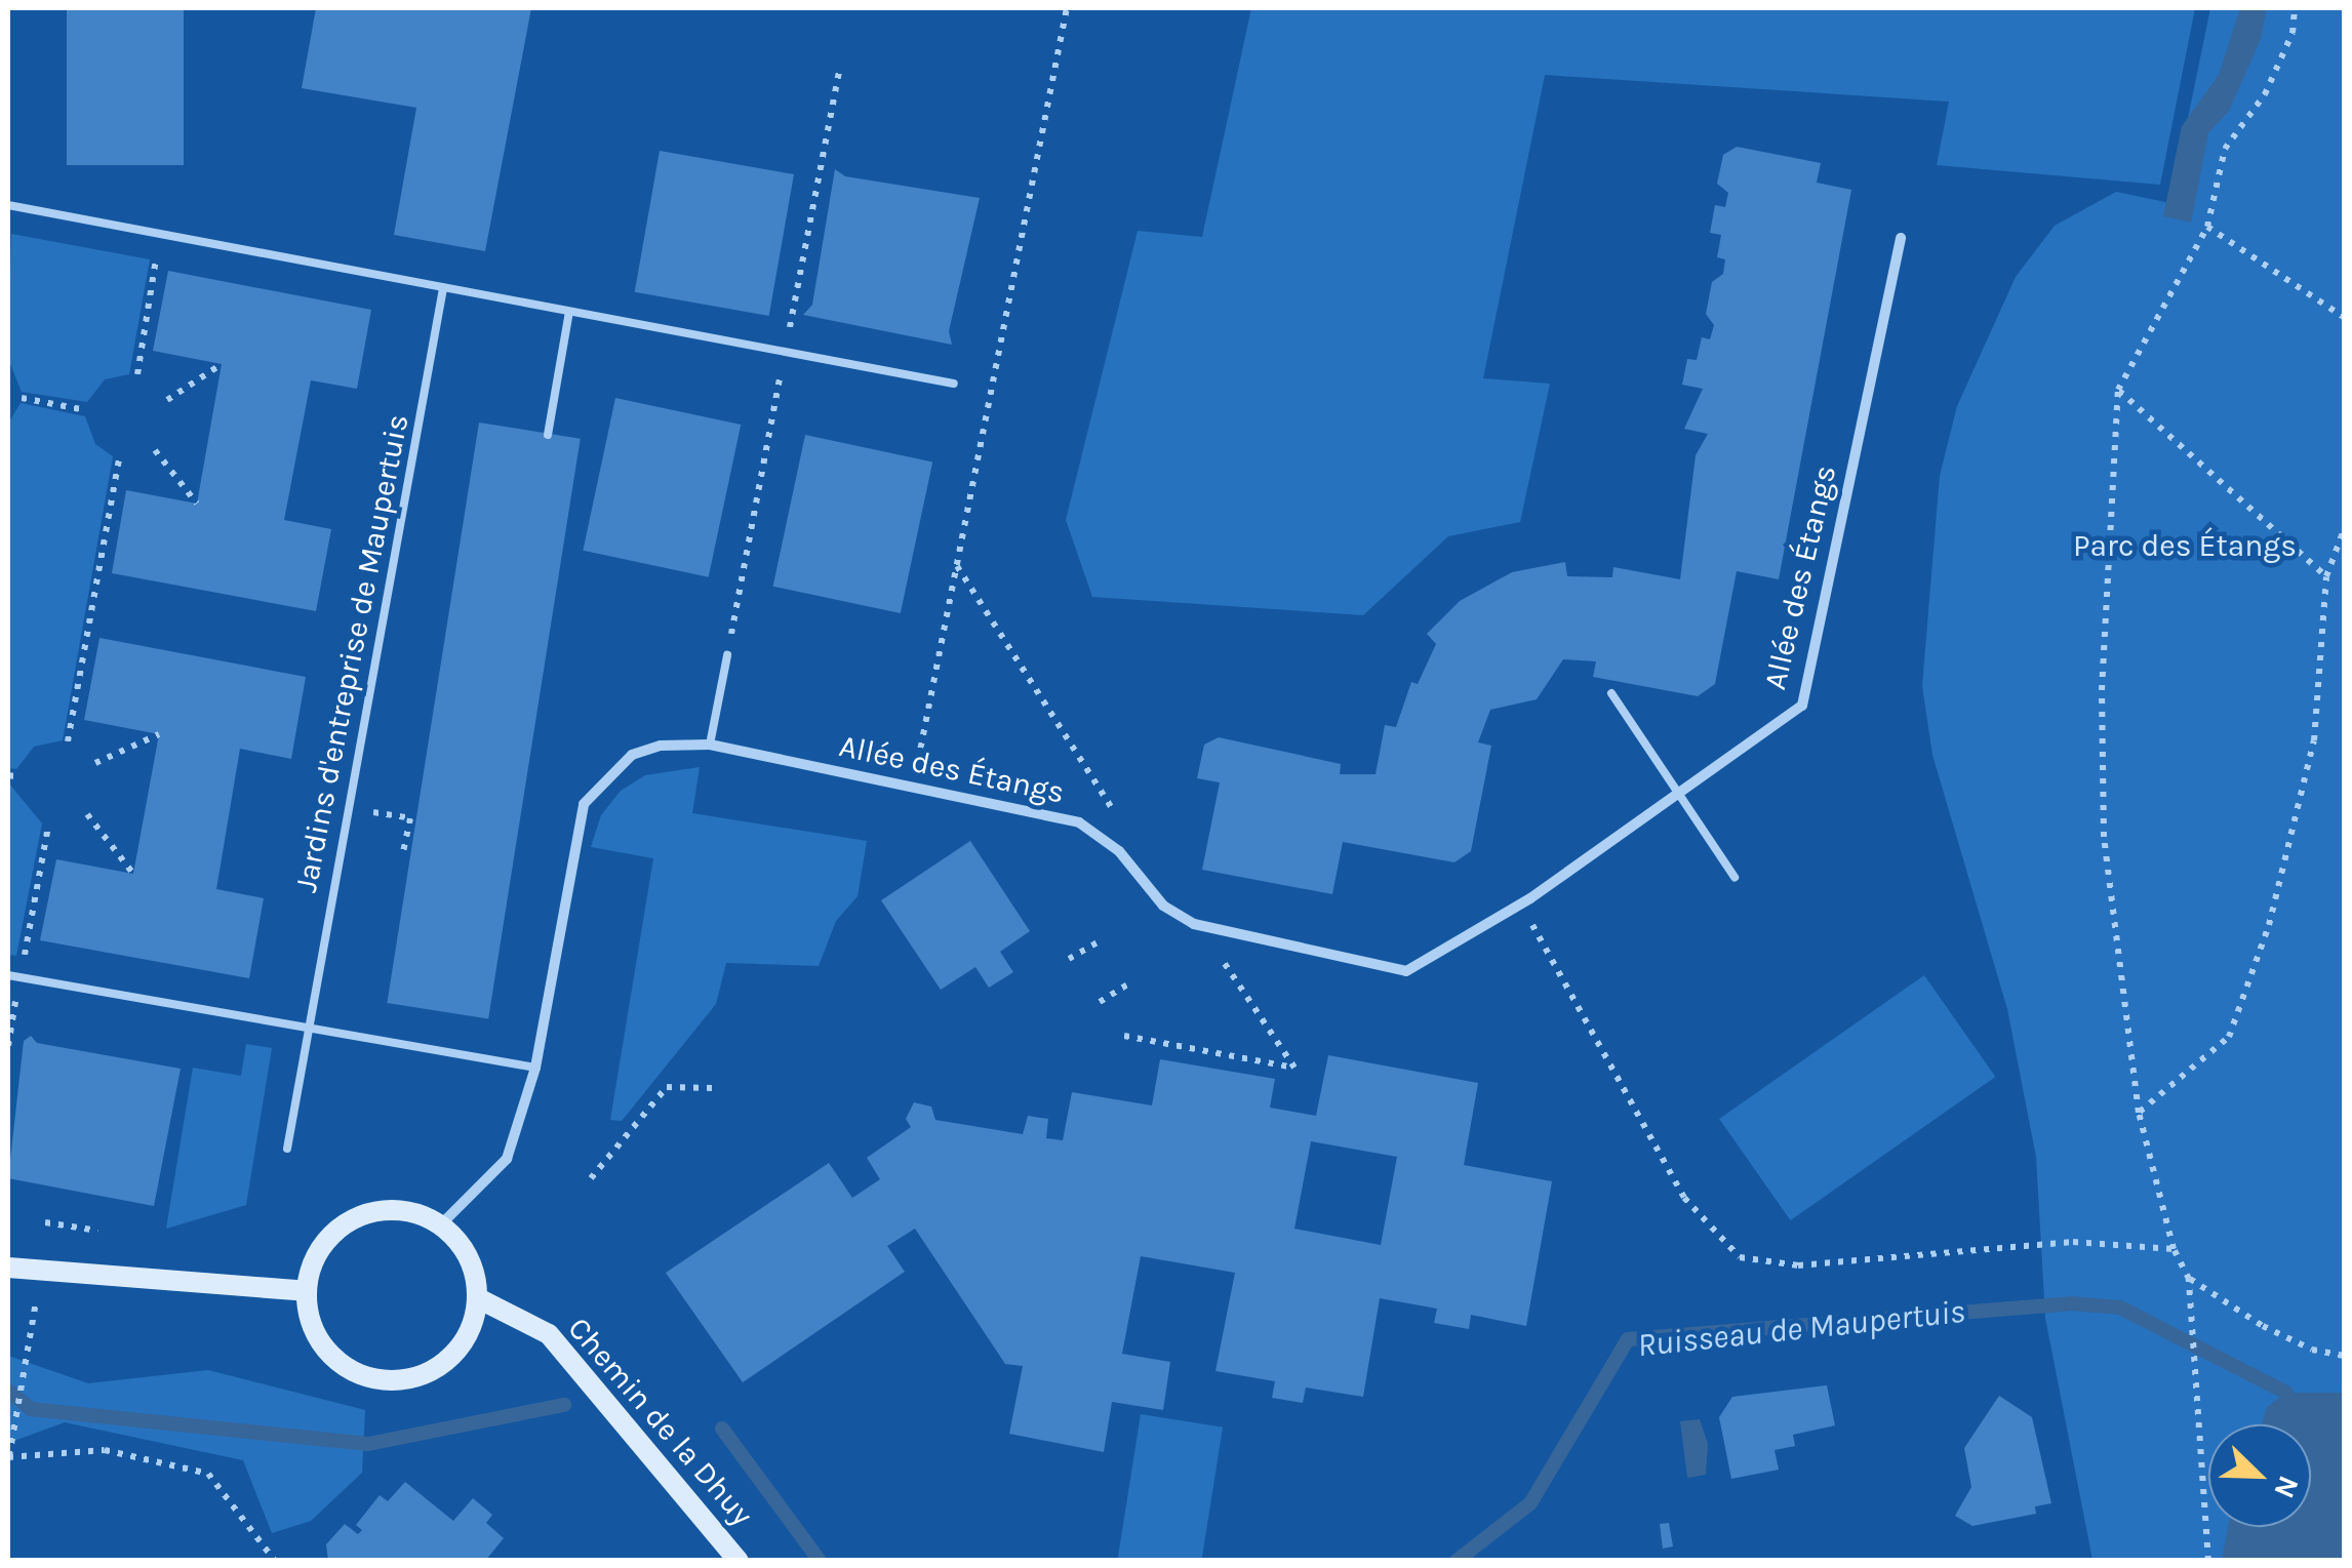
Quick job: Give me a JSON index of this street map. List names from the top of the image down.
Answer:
{
  "streets": {
    "street": ["Allée des Étangs", "Chemin de la Dhuy"],
    "lane": ["Jardins d'entreprise de Maupertuis"]
  },
  "crossings": [
    ["Allée des Étangs", "Chemin de la Dhuy"]
  ],
  "water": ["Ruisseau de Maupertuis"],
  "parks": ["Parc des Étangs"],
  "north": "bottom right"
}
